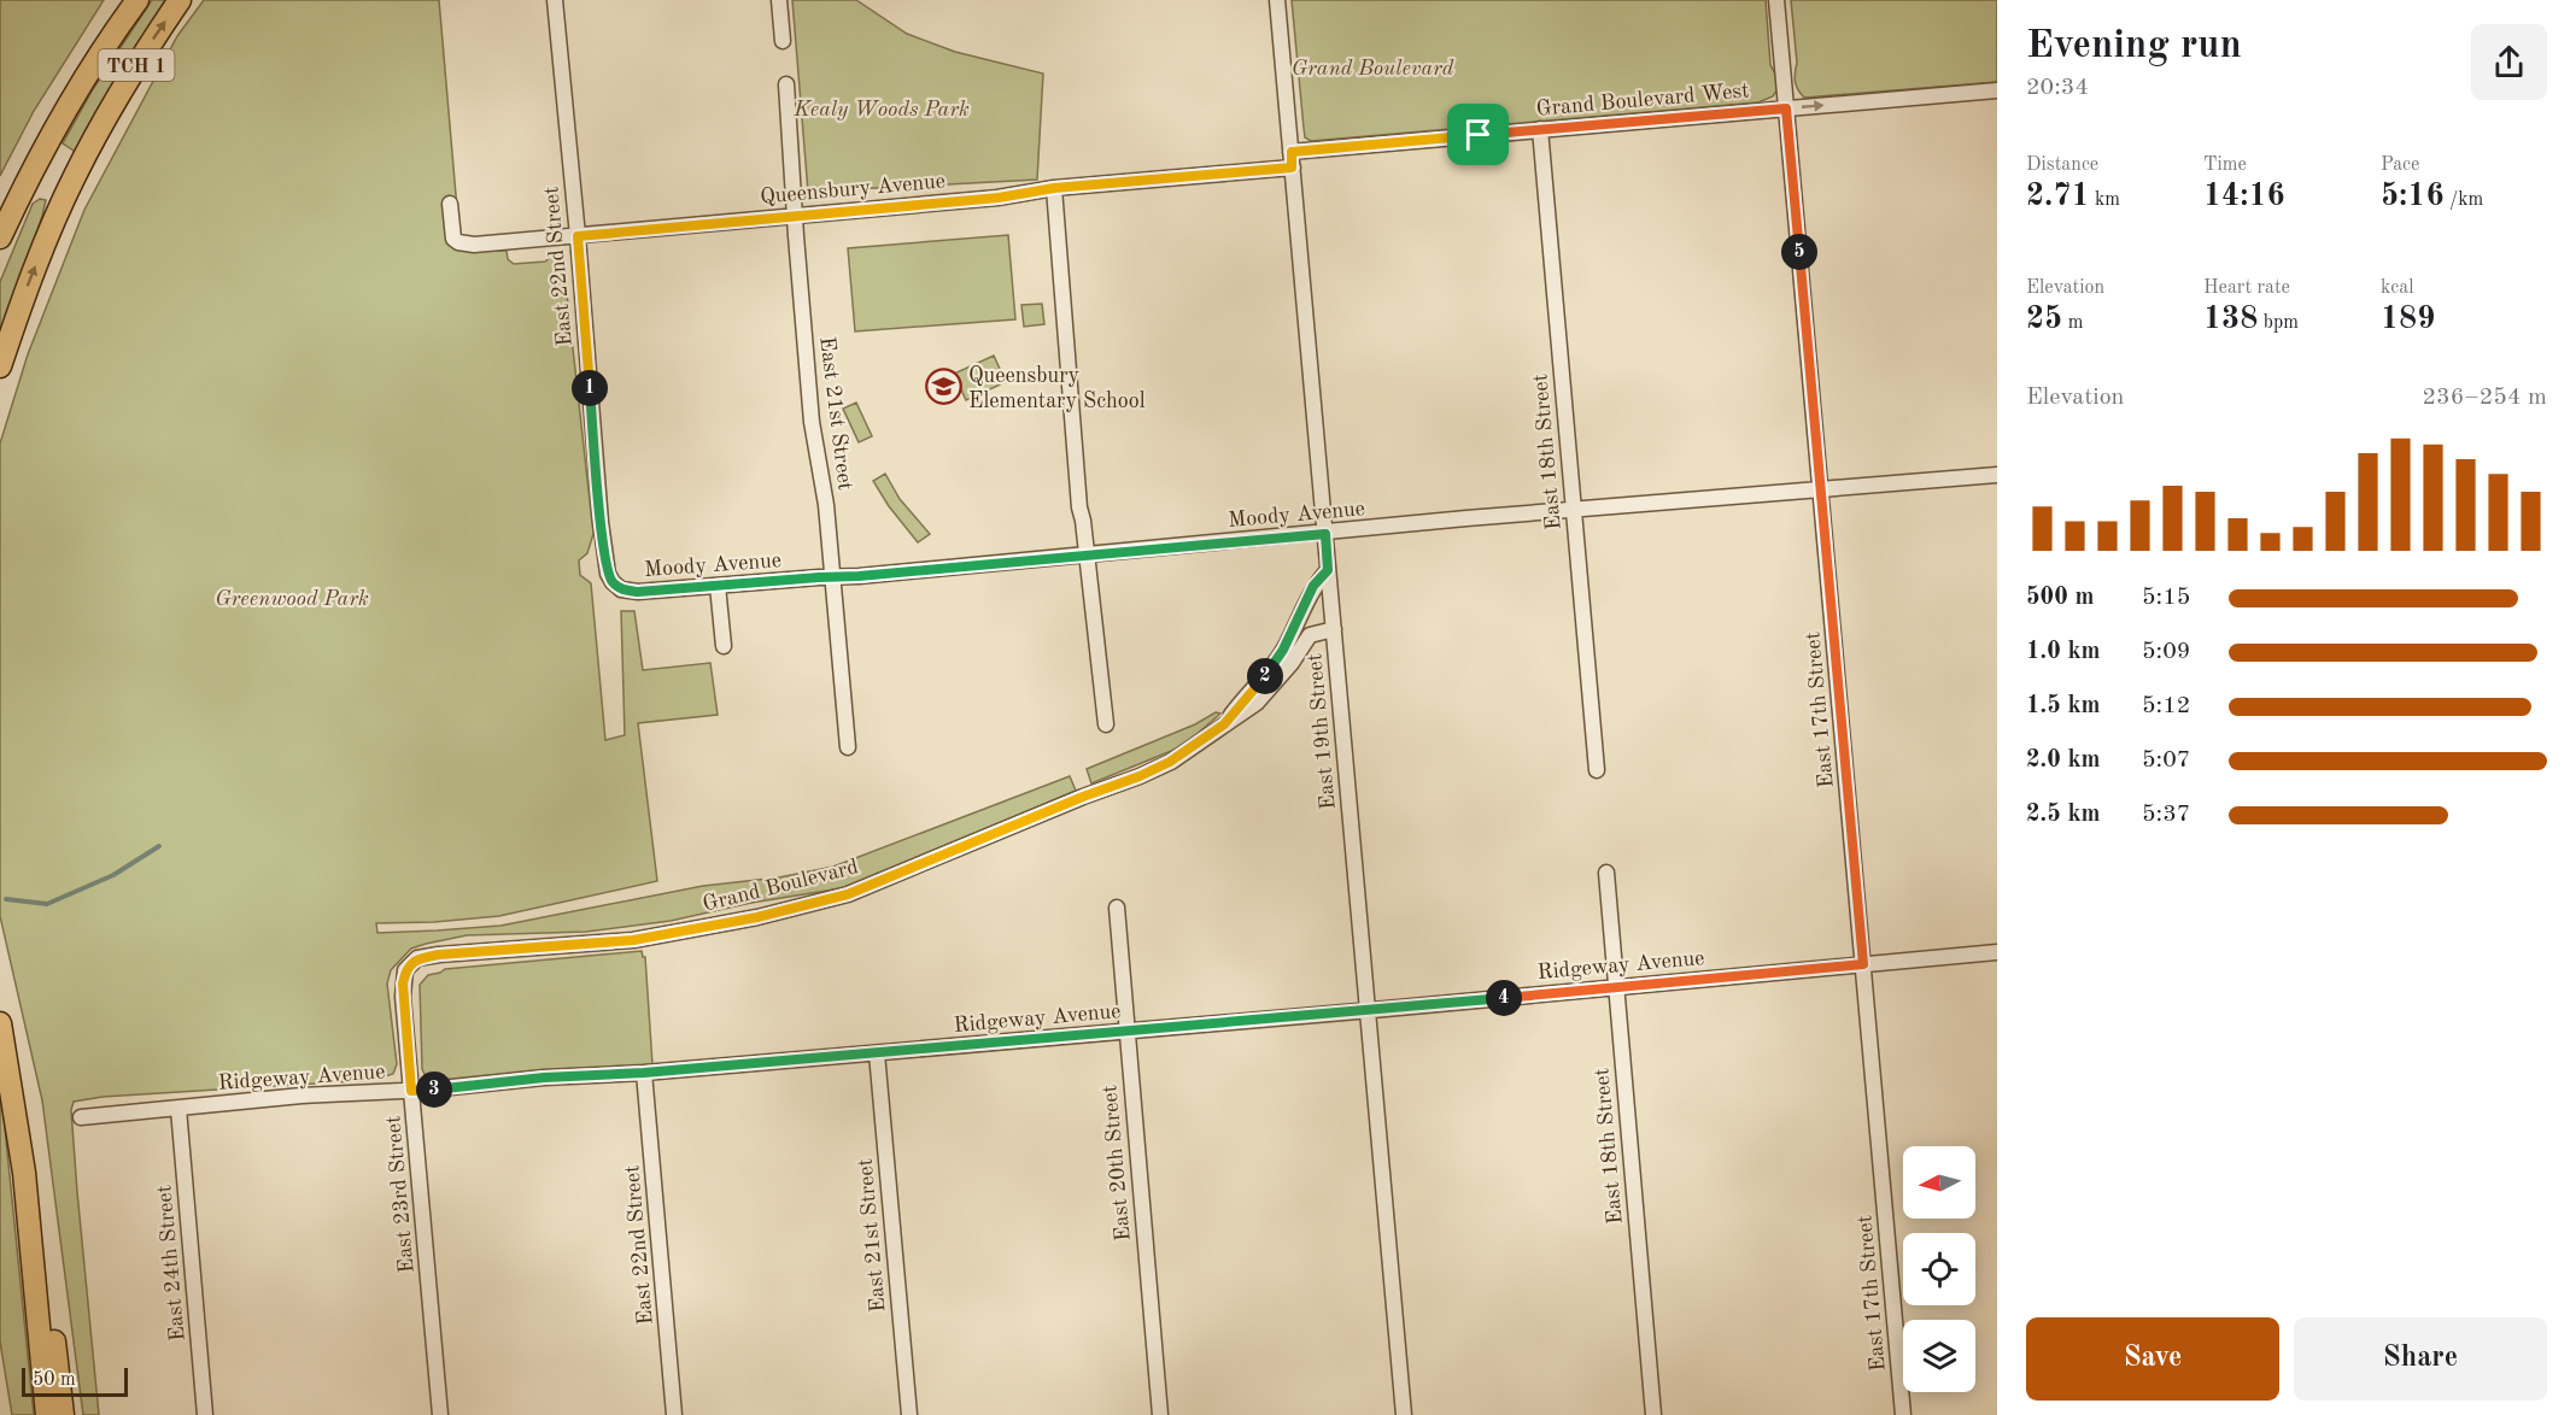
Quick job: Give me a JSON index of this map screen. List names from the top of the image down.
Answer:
{
  "streets": {
    "highway": ["TCH 1"],
    "street": [
      "Grand Boulevard West",
      "Queensbury Avenue",
      "East 22nd Street",
      "East 21st Street",
      "East 18th Street",
      "Moody Avenue",
      "East 17th Street",
      "East 19th Street",
      "Grand Boulevard",
      "Ridgeway Avenue",
      "East 20th Street",
      "East 23rd Street",
      "East 24th Street"
    ]
  },
  "crossings": [
    ["Grand Boulevard West", "East 18th Street"],
    ["Grand Boulevard West", "East 17th Street"],
    ["Grand Boulevard West", "East 19th Street"],
    ["Queensbury Avenue", "East 22nd Street"],
    ["Queensbury Avenue", "East 21st Street"],
    ["Queensbury Avenue", "East 19th Street"],
    ["East 22nd Street", "Moody Avenue"],
    ["East 22nd Street", "Ridgeway Avenue"],
    ["East 21st Street", "Moody Avenue"],
    ["East 21st Street", "Ridgeway Avenue"],
    ["East 18th Street", "Moody Avenue"],
    ["East 18th Street", "Ridgeway Avenue"],
    ["Moody Avenue", "East 17th Street"],
    ["Moody Avenue", "East 19th Street"],
    ["East 17th Street", "Ridgeway Avenue"],
    ["East 19th Street", "Grand Boulevard"],
    ["East 19th Street", "Ridgeway Avenue"],
    ["Grand Boulevard", "East 23rd Street"],
    ["Ridgeway Avenue", "East 20th Street"],
    ["Ridgeway Avenue", "East 23rd Street"],
    ["Ridgeway Avenue", "East 24th Street"]
  ],
  "parks": ["Grand Boulevard", "Kealy Woods Park", "Greenwood Park"],
  "places": {
    "school or university": ["Queensbury Elementary School"]
  },
  "scale_bar": "50 m",
  "north": "left",
  "page": {
    "heading": ["Evening run", "20:34"],
    "stats": [
      ["Distance", "2.71 km"],
      ["Time", "14:16"],
      ["Pace", "5:16 /km"],
      ["Elevation", "25 m"],
      ["Heart rate", "138 bpm"],
      ["kcal", "189"]
    ],
    "pins": [
      "5",
      "1",
      "2",
      "4",
      "3"
    ],
    "chart": ["Elevation", "236–254 m"],
    "list": [
      {
        "name": "500 m",
        "note": "5:15"
      },
      {
        "name": "1.0 km",
        "note": "5:09"
      },
      {
        "name": "1.5 km",
        "note": "5:12"
      },
      {
        "name": "2.0 km",
        "note": "5:07"
      },
      {
        "name": "2.5 km",
        "note": "5:37"
      }
    ],
    "buttons": ["Save", "Share"],
    "scale": "50 m"
  }
}
